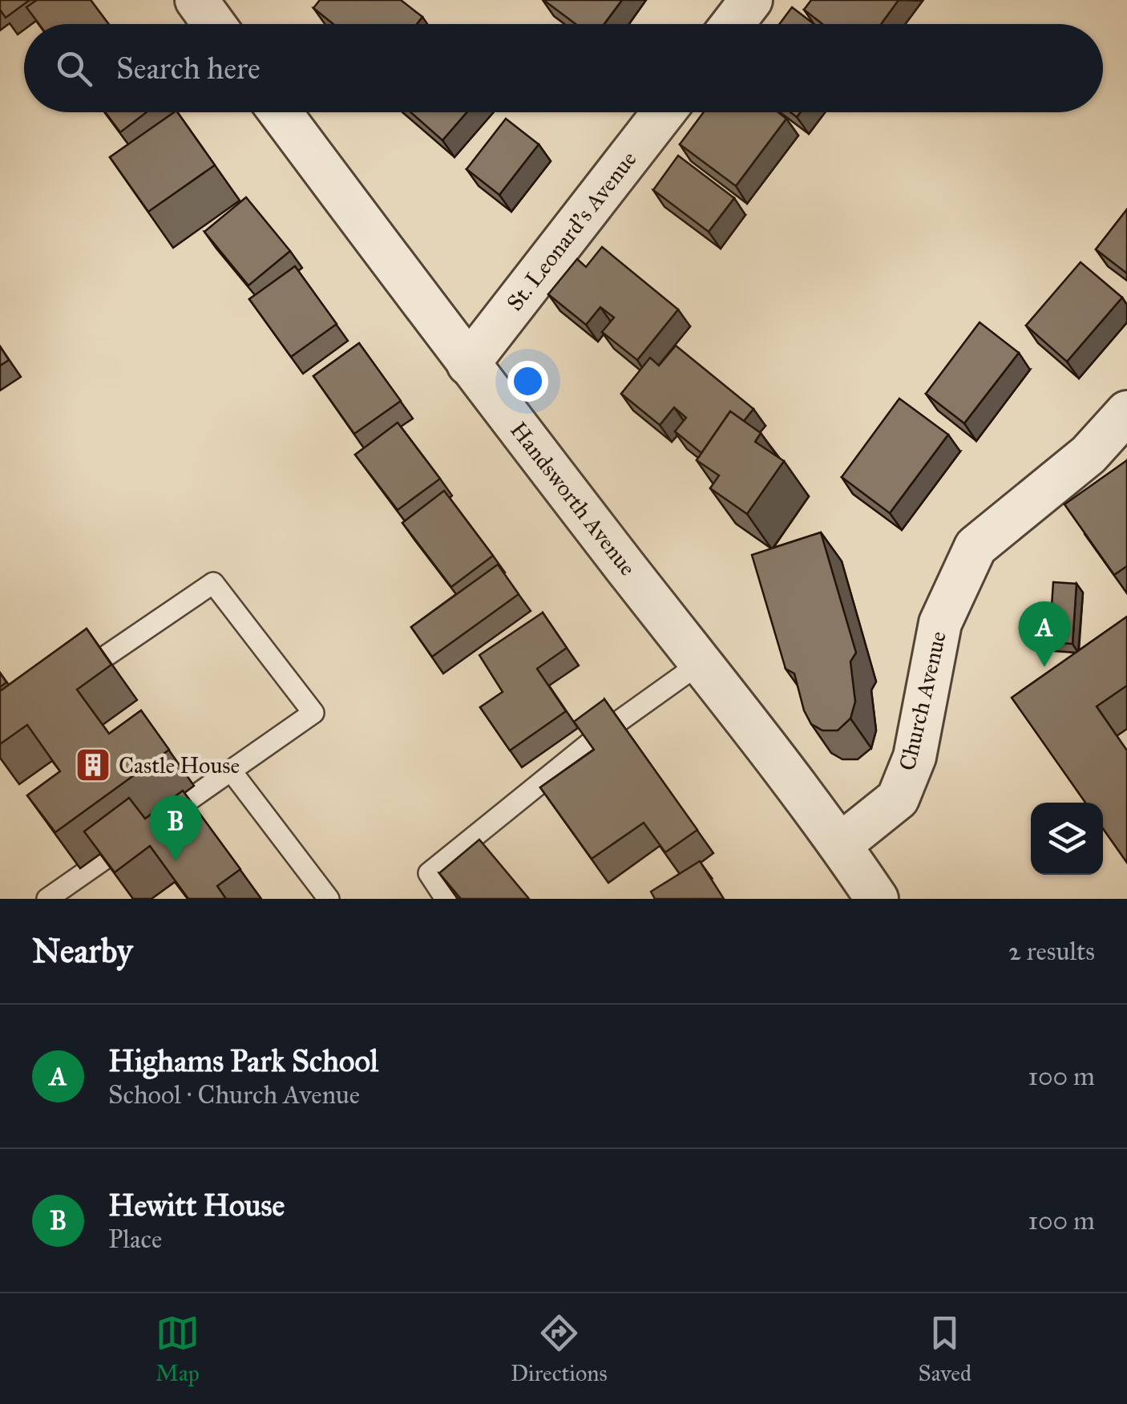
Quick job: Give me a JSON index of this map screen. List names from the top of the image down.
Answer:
{
  "streets": {
    "street": ["St. Leonard's Avenue", "Handsworth Avenue", "Church Avenue"]
  },
  "crossings": [
    ["St. Leonard's Avenue", "Handsworth Avenue"],
    ["Handsworth Avenue", "Church Avenue"]
  ],
  "places": {
    "building": ["Castle House"]
  },
  "page": {
    "search": "Search here",
    "pins": ["A", "B"],
    "heading": ["Nearby", "2 results"],
    "list": [
      {
        "mark": "A",
        "name": "Highams Park School",
        "note": "School · Church Avenue",
        "value": "100 m"
      },
      {
        "mark": "B",
        "name": "Hewitt House",
        "note": "Place",
        "value": "100 m"
      }
    ],
    "nav": ["Map", "Directions", "Saved"]
  }
}
